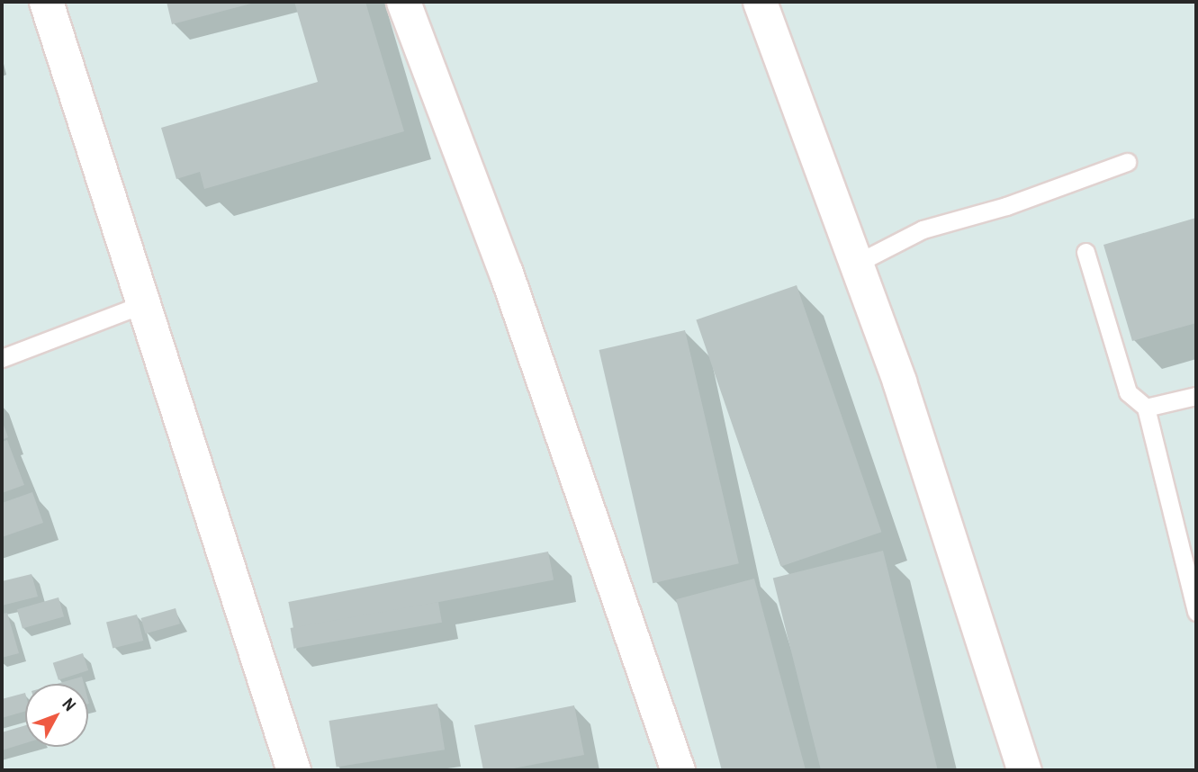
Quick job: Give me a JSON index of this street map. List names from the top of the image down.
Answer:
{
  "north": "top right"
}
